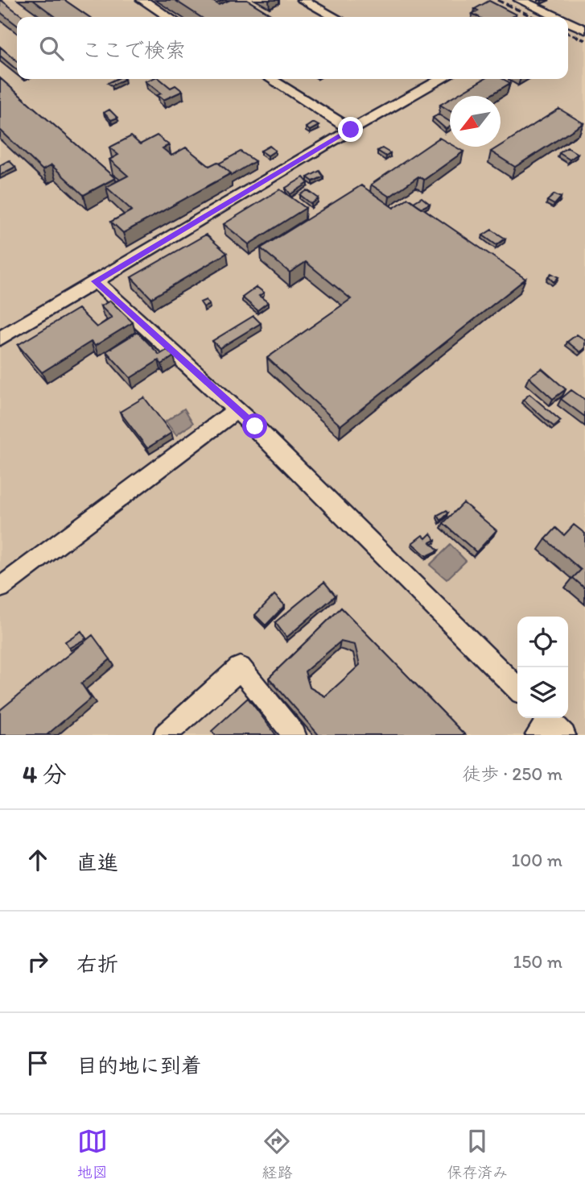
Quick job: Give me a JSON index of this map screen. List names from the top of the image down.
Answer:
{
  "north": "bottom left",
  "page": {
    "search": "ここで検索",
    "heading": ["4 分", "徒歩 · 250 m"],
    "list": [
      ["直進", "100 m"],
      ["右折", "150 m"],
      "目的地に到着"
    ],
    "nav": ["地図", "経路", "保存済み"]
  }
}
